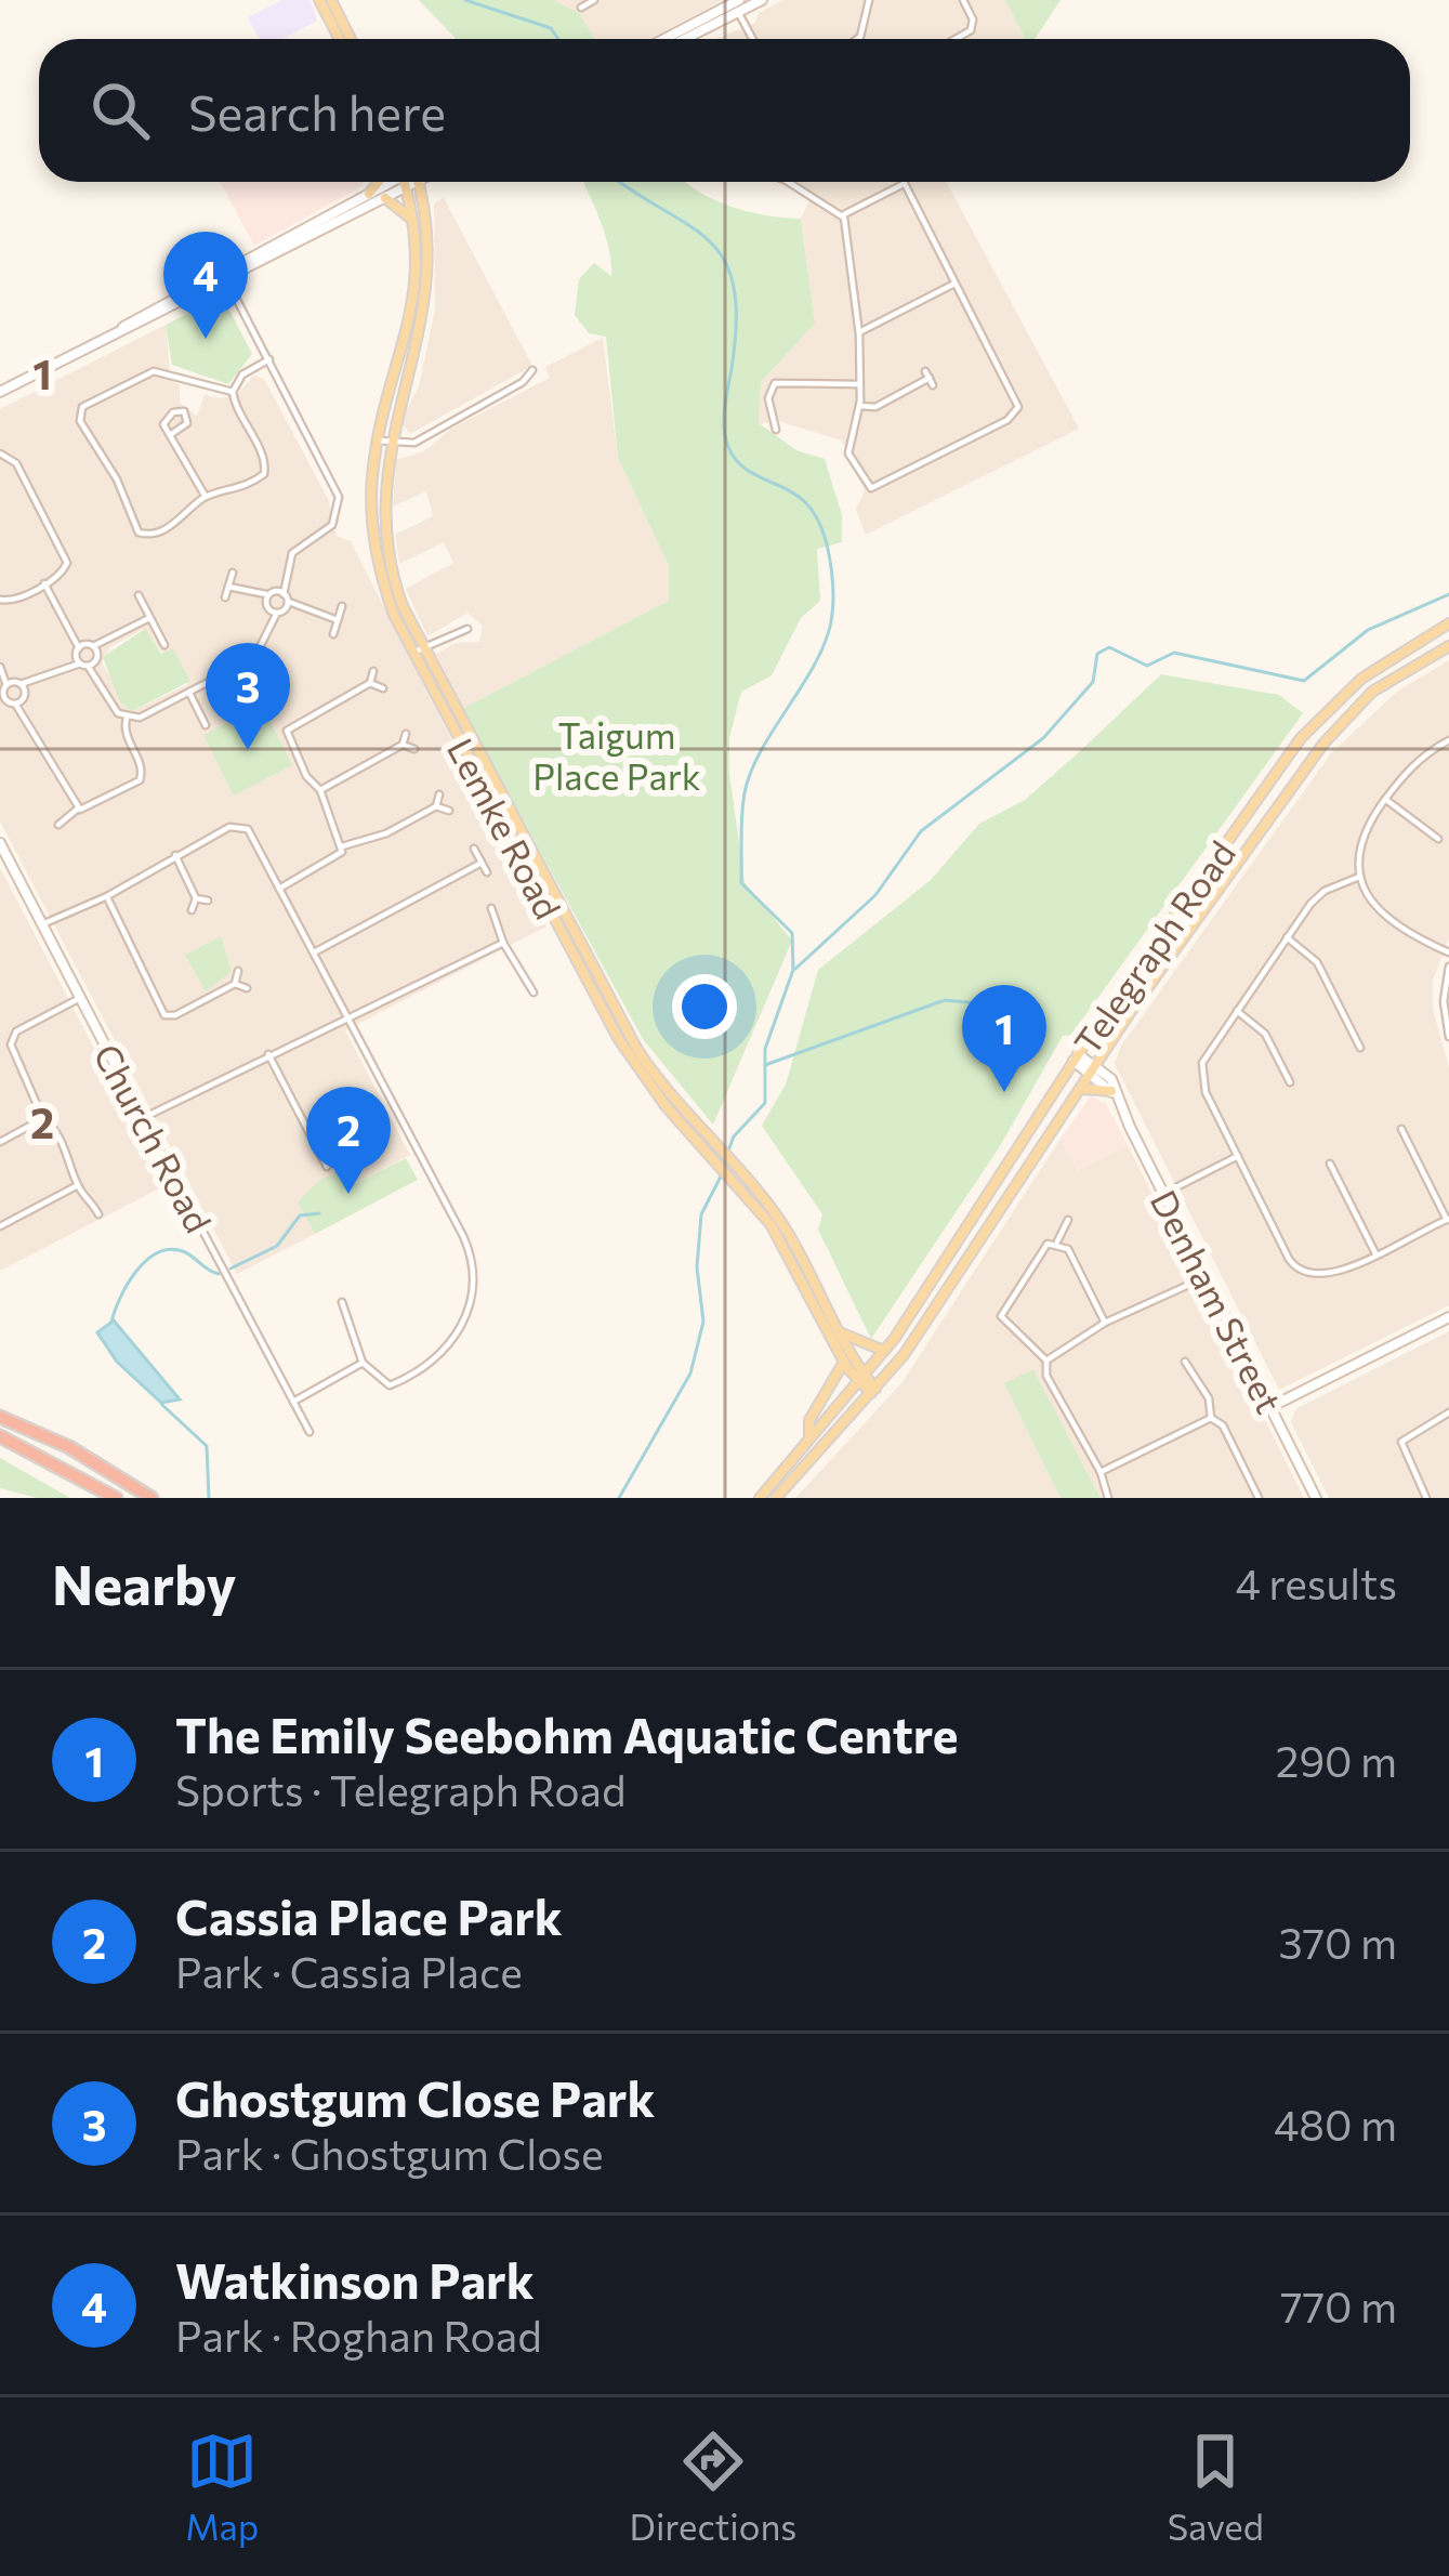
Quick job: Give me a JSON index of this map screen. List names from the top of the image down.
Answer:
{
  "streets": {
    "main road": ["Lemke Road", "Telegraph Road"],
    "street": ["Church Road", "Denham Street"]
  },
  "crossings": [
    ["Lemke Road", "Telegraph Road"],
    ["Telegraph Road", "Denham Street"]
  ],
  "parks": ["Taigum Place Park"],
  "page": {
    "search": "Search here",
    "pins": [
      "4",
      "3",
      "1",
      "2"
    ],
    "heading": ["Nearby", "4 results"],
    "list": [
      {
        "mark": "1",
        "name": "The Emily Seebohm Aquatic Centre",
        "note": "Sports · Telegraph Road",
        "value": "290 m"
      },
      {
        "mark": "2",
        "name": "Cassia Place Park",
        "note": "Park · Cassia Place",
        "value": "370 m"
      },
      {
        "mark": "3",
        "name": "Ghostgum Close Park",
        "note": "Park · Ghostgum Close",
        "value": "480 m"
      },
      {
        "mark": "4",
        "name": "Watkinson Park",
        "note": "Park · Roghan Road",
        "value": "770 m"
      }
    ],
    "nav": ["Map", "Directions", "Saved"]
  },
  "grid": {
    "rows": ["1", "2"]
  }
}
